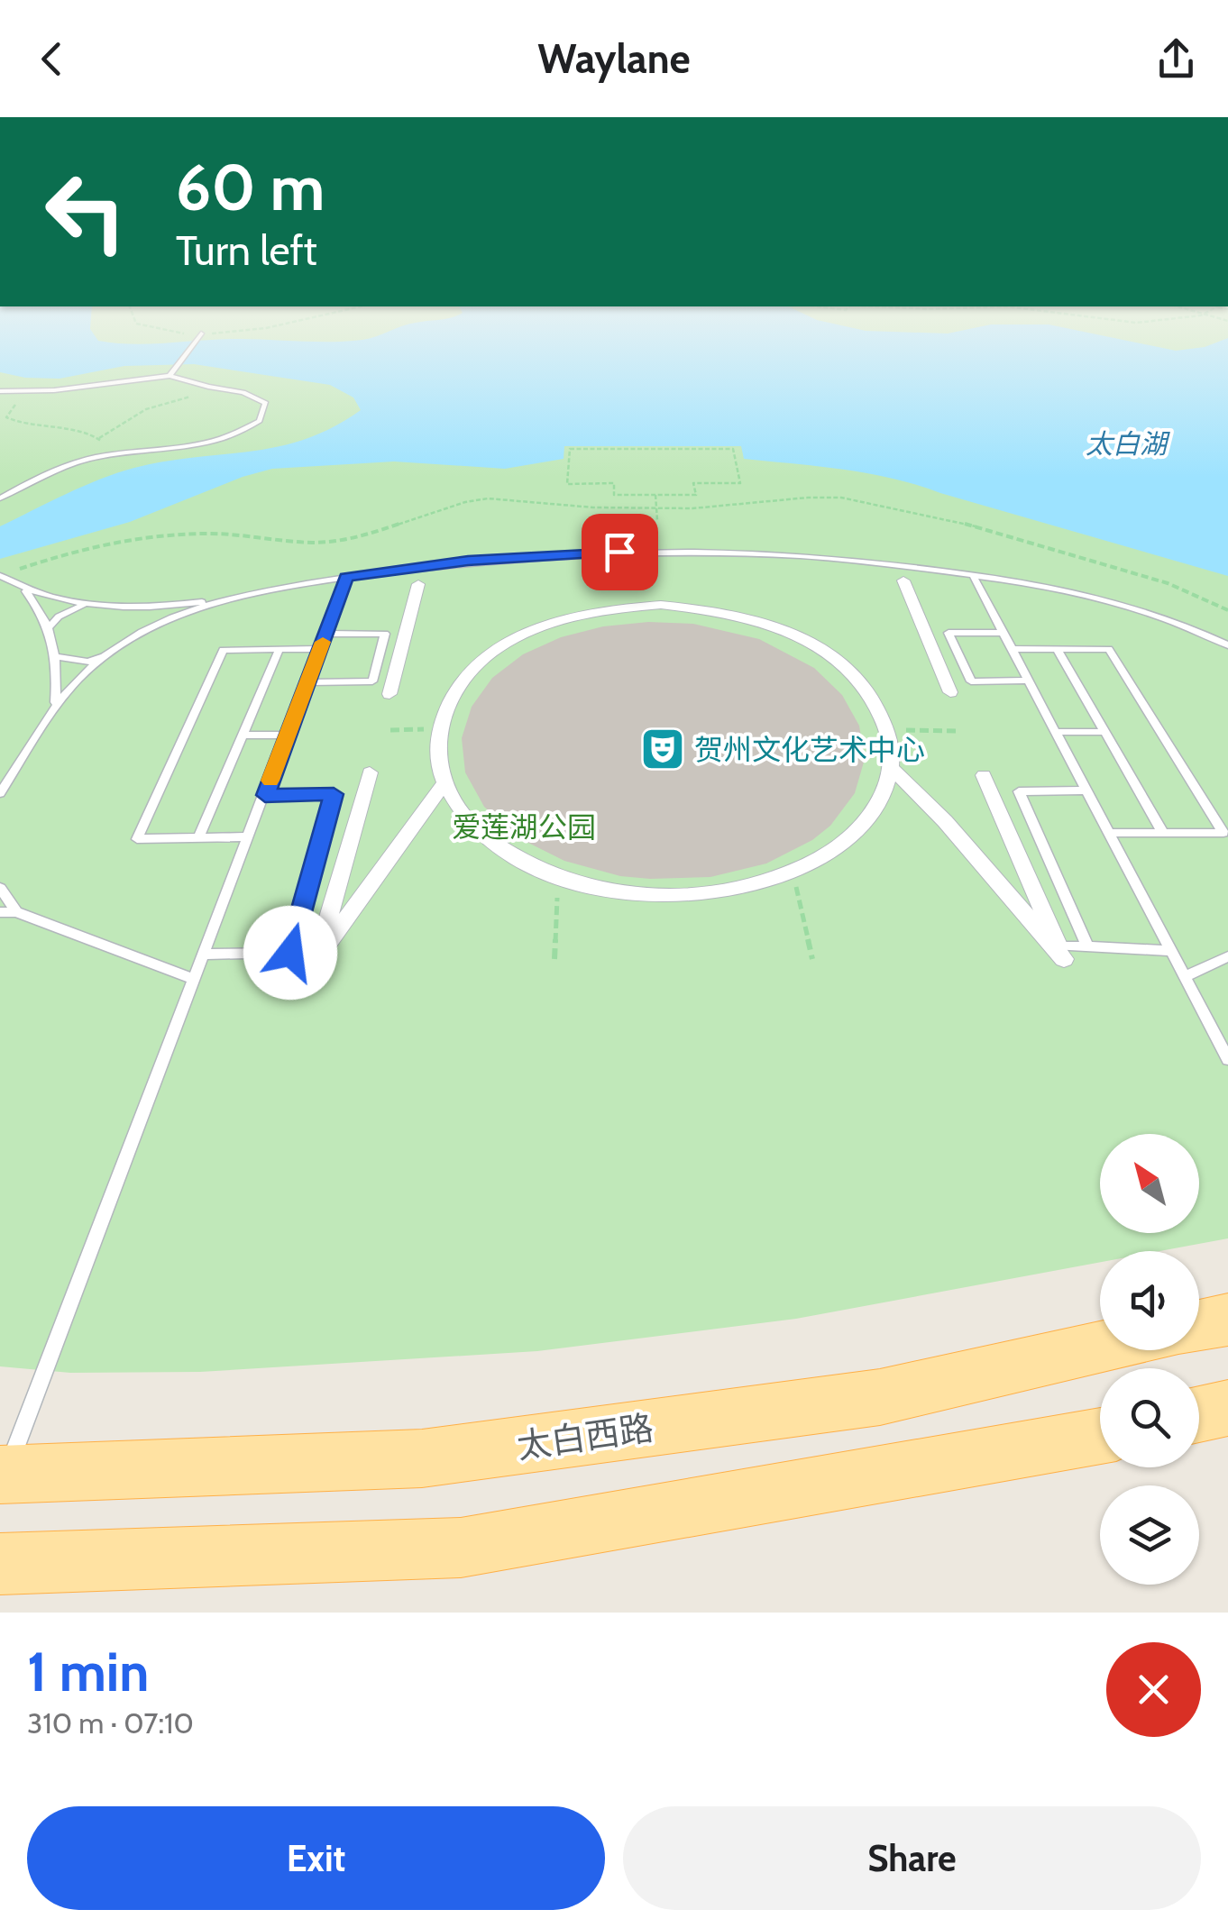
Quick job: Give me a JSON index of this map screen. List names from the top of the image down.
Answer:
{
  "streets": {
    "main road": ["太白西路"]
  },
  "water": ["太白湖"],
  "parks": ["爱莲湖公园"],
  "places": {
    "theatre": ["贺州文化艺术中心"]
  },
  "north": "top left",
  "page": {
    "header": "Waylane",
    "turn": ["60 m", "Turn left"],
    "heading": ["1 min", "310 m · 07:10"],
    "buttons": ["Exit", "Share"]
  }
}
